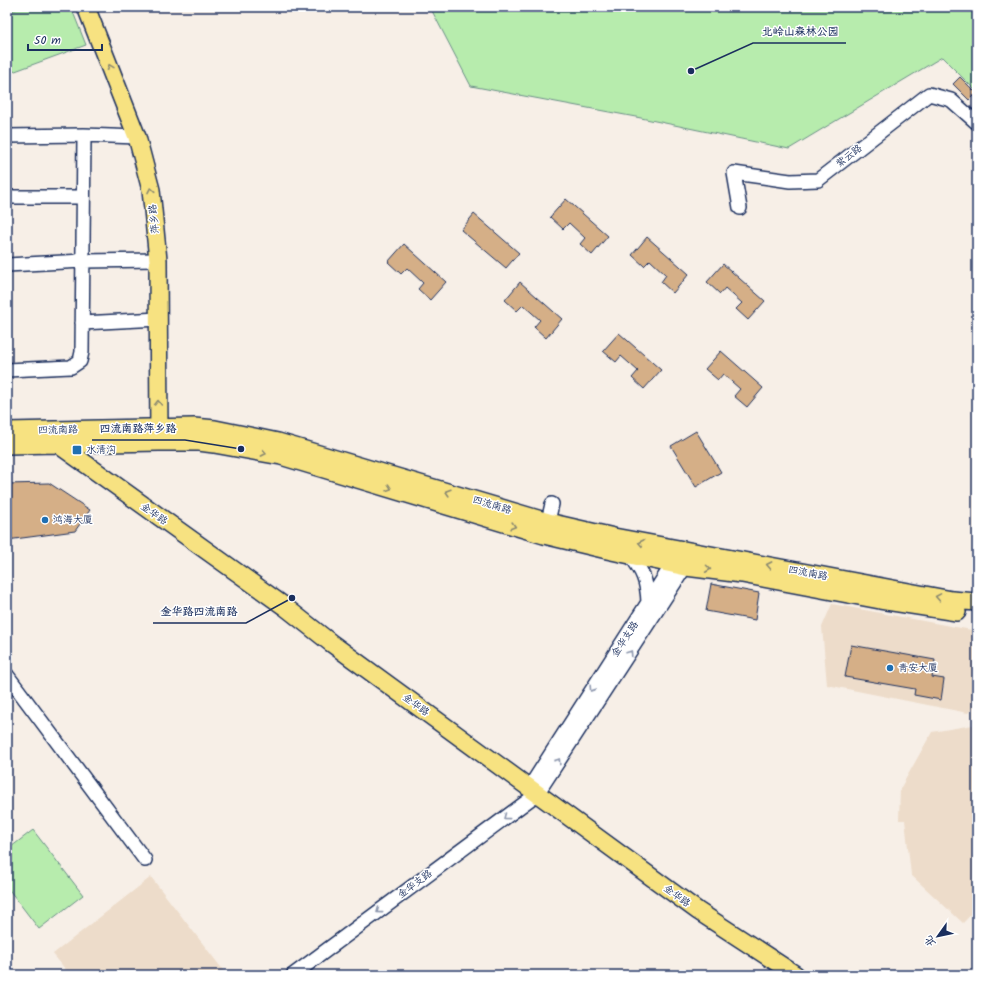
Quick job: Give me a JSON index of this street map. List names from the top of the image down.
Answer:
{
  "streets": {
    "main road": ["萍乡路", "四流南路", "金华路"],
    "street": ["紫云路", "金华支路"]
  },
  "crossings": [
    ["萍乡路", "四流南路"],
    ["四流南路", "金华路"],
    ["四流南路", "金华支路"],
    ["金华路", "金华支路"]
  ],
  "one_way": ["萍乡路"],
  "places": {
    "other": [
      "北岭山森林公园",
      "四流南路萍乡路",
      "鸿海大厦",
      "金华路四流南路",
      "青安大厦"
    ],
    "transit": ["水清沟"]
  },
  "scale_bar": "50 m",
  "north": "bottom left"
}
